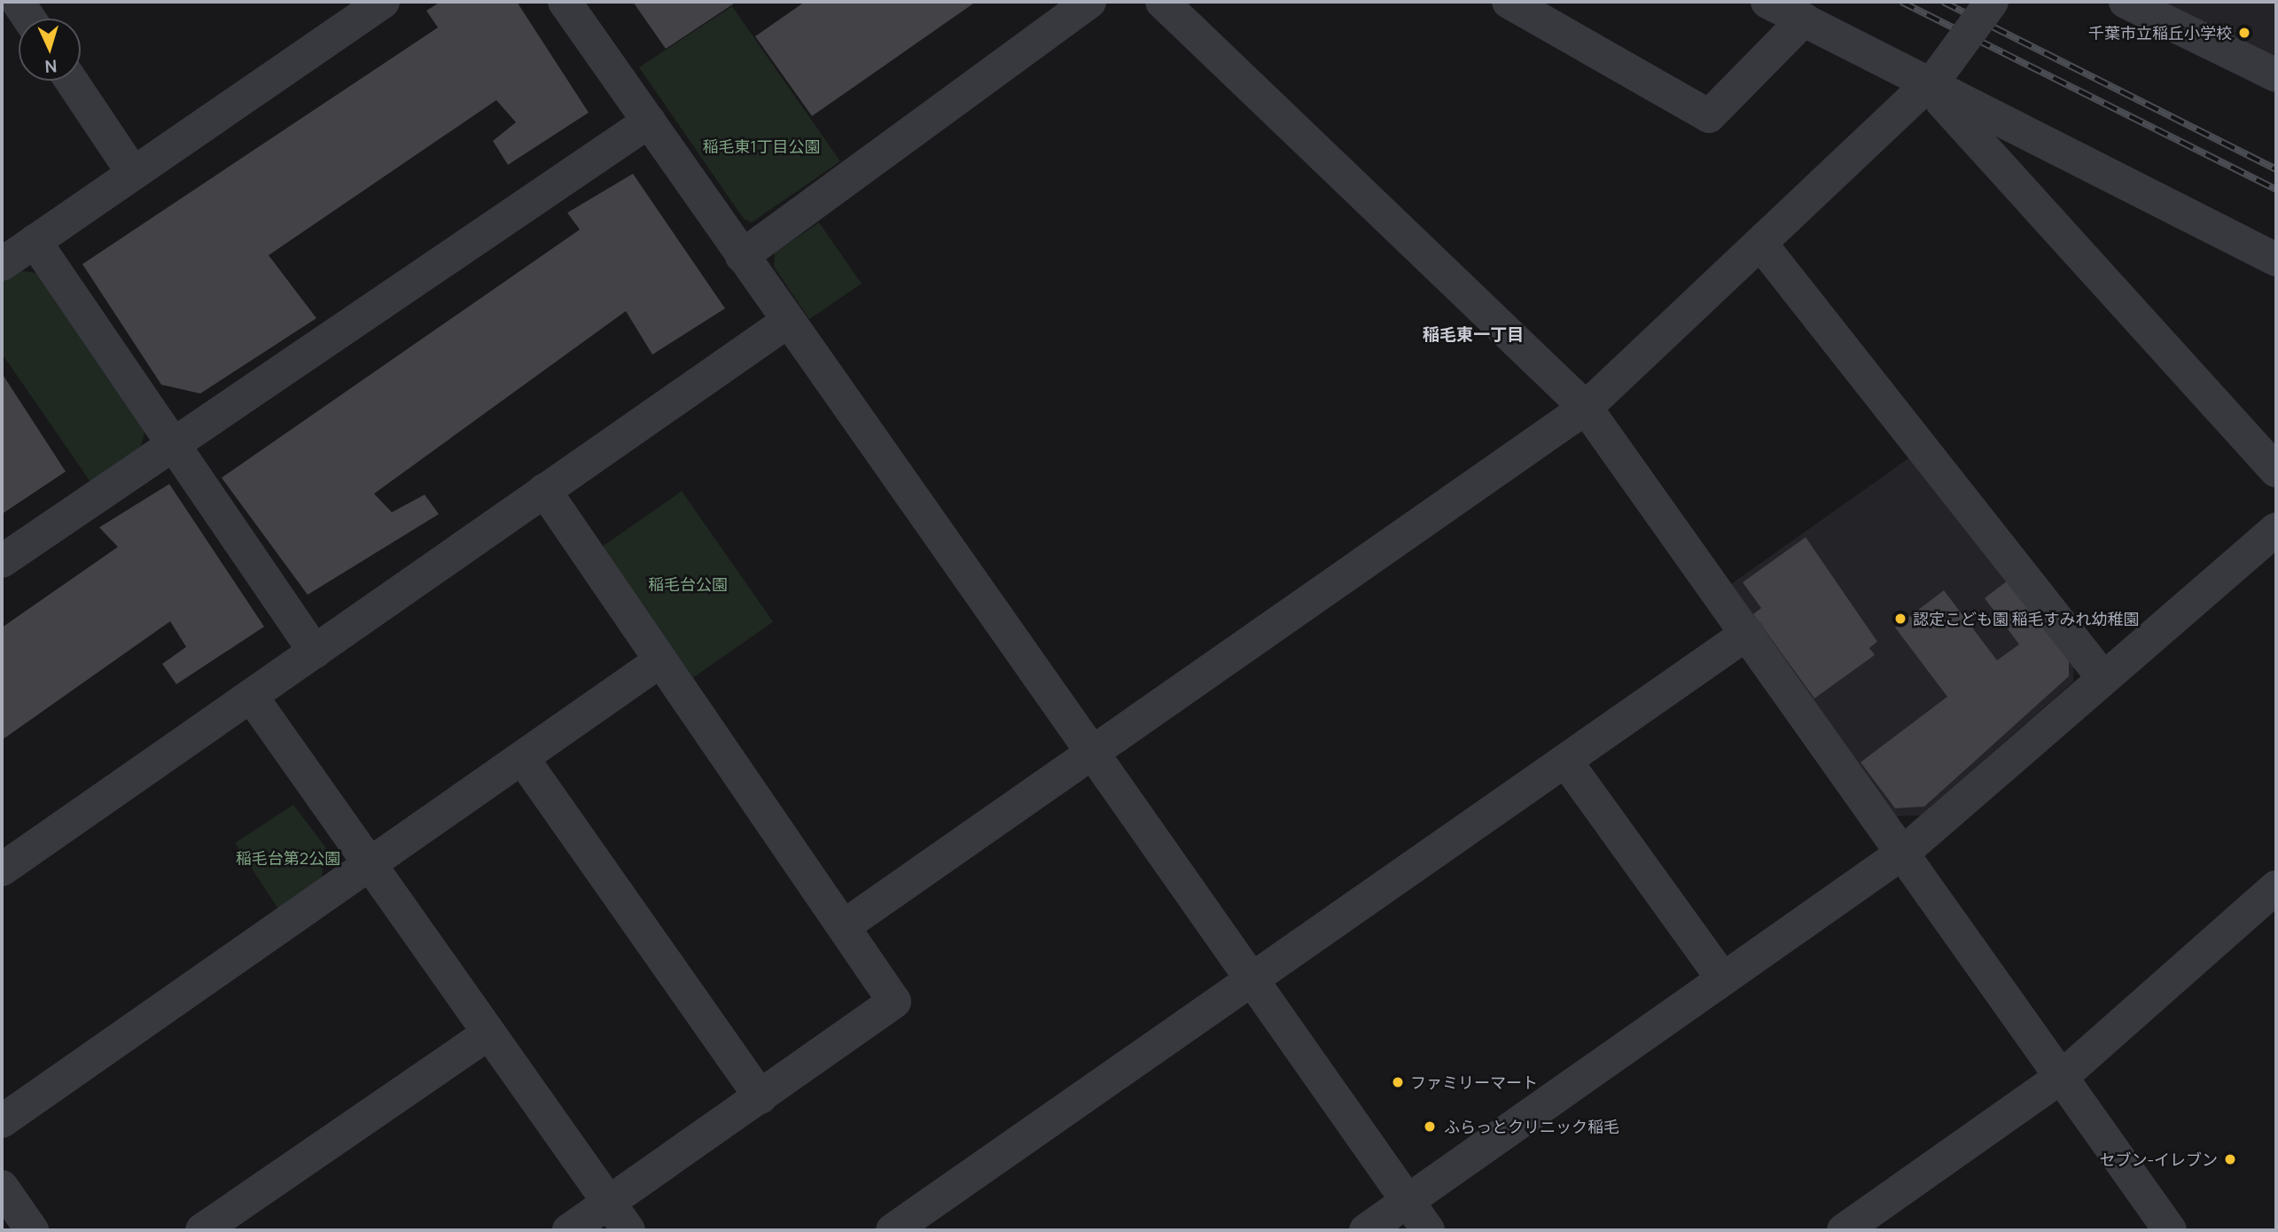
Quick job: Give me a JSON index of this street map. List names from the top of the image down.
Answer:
{
  "districts": ["稲毛東一丁目"],
  "parks": ["稲毛東1丁目公園", "稲毛台公園", "稲毛台第2公園"],
  "places": [
    "千葉市立稲丘小学校",
    "認定こども園 稲毛すみれ幼稚園",
    "ファミリーマート",
    "ふらっとクリニック稲毛",
    "セブン-イレブン"
  ],
  "north": "bottom"
}
